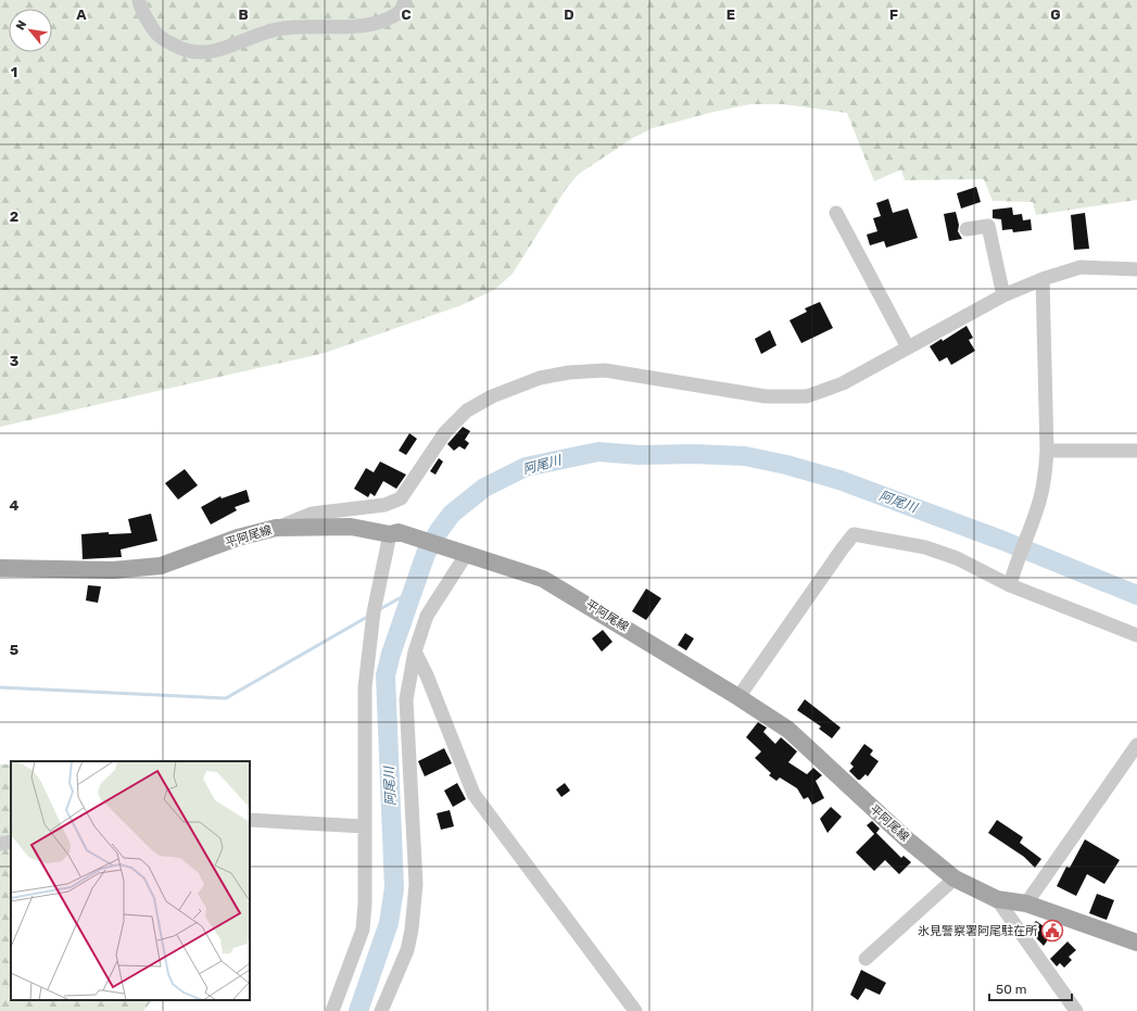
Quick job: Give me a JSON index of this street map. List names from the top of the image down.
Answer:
{
  "streets": {
    "main road": ["平阿尾線"]
  },
  "water": ["阿尾川"],
  "places": {
    "public building": ["氷見警察署阿尾駐在所"]
  },
  "scale_bar": "50 m",
  "north": "top left",
  "grid": {
    "columns": [
      "A",
      "B",
      "C",
      "D",
      "E",
      "F",
      "G"
    ],
    "rows": [
      "1",
      "2",
      "3",
      "4",
      "5"
    ]
  }
}
